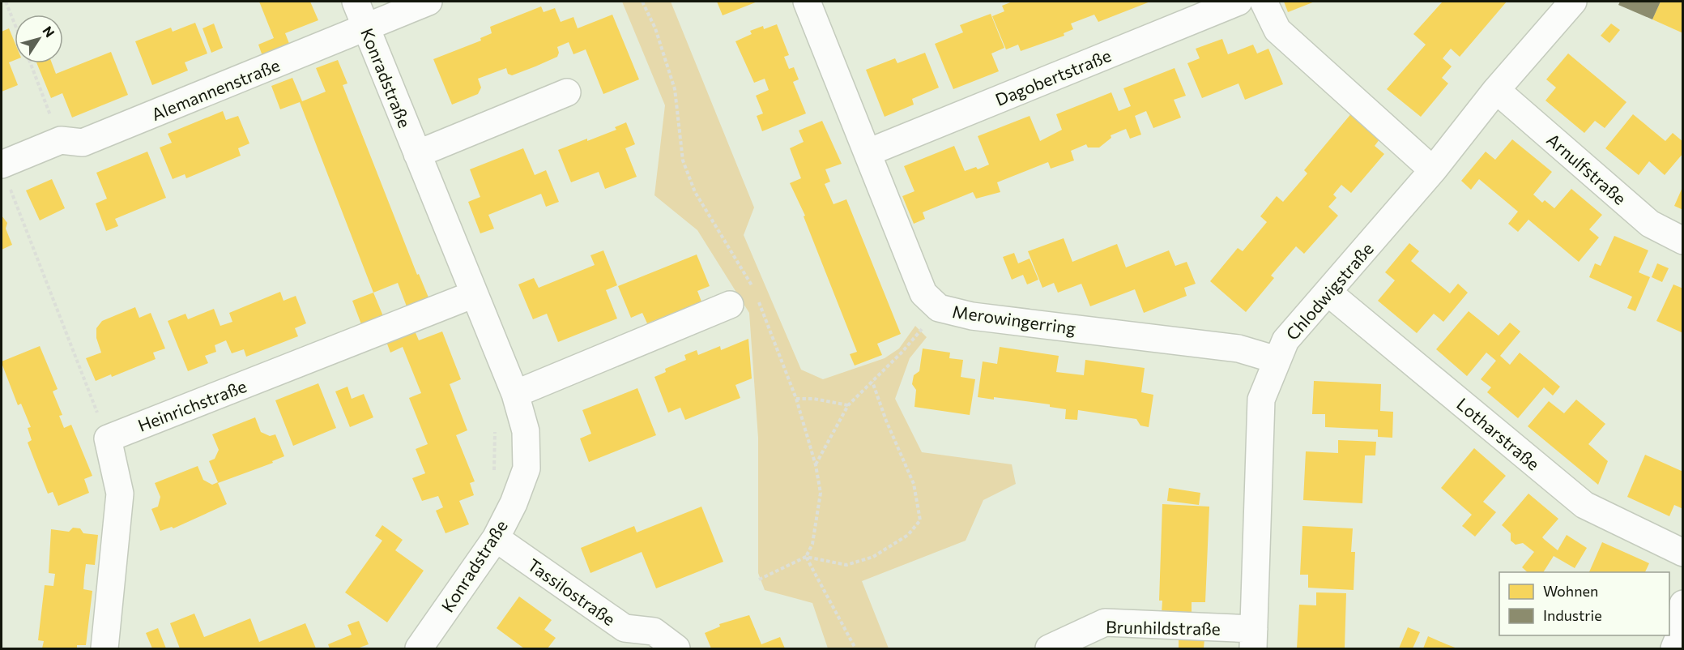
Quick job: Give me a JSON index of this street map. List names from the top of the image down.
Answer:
{
  "streets": {
    "street": [
      "Dagobertstraße",
      "Konradstraße",
      "Alemannenstraße",
      "Arnulfstraße",
      "Chlodwigstraße",
      "Merowingerring",
      "Heinrichstraße",
      "Lotharstraße",
      "Tassilostraße",
      "Brunhildstraße"
    ]
  },
  "crossings": [
    ["Dagobertstraße", "Merowingerring"],
    ["Konradstraße", "Alemannenstraße"],
    ["Konradstraße", "Heinrichstraße"],
    ["Konradstraße", "Tassilostraße"],
    ["Arnulfstraße", "Chlodwigstraße"],
    ["Chlodwigstraße", "Merowingerring"],
    ["Chlodwigstraße", "Lotharstraße"],
    ["Chlodwigstraße", "Brunhildstraße"]
  ],
  "legend": ["Wohnen", "Industrie"],
  "north": "top right"
}
